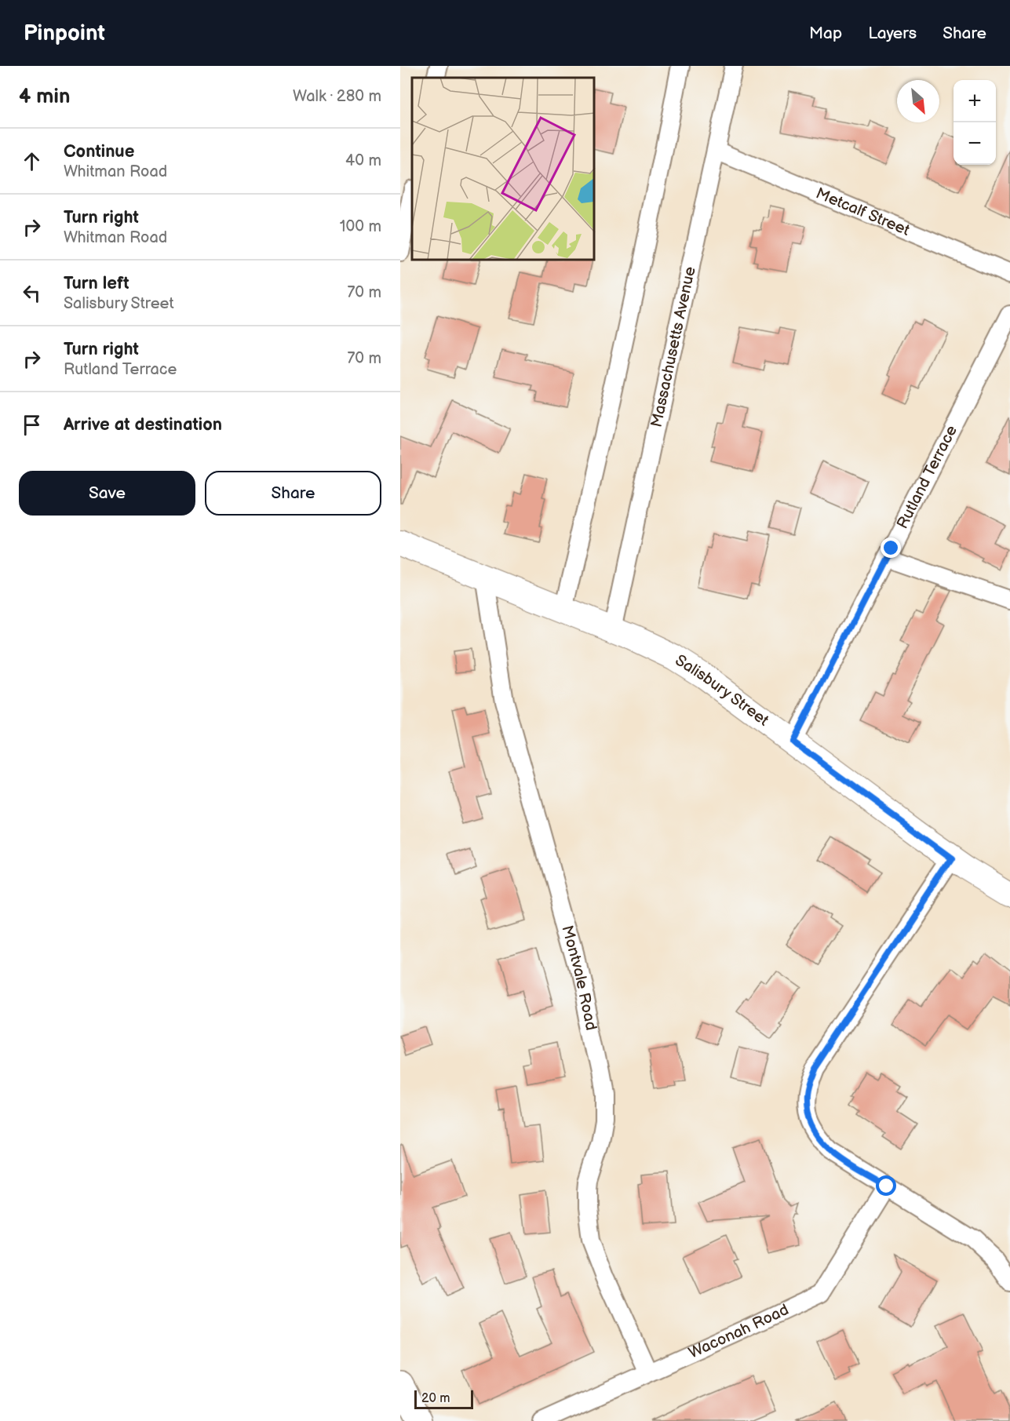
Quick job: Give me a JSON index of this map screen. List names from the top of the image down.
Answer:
{
  "streets": {
    "main road": ["Salisbury Street"],
    "street": [
      "Metcalf Street",
      "Massachusetts Avenue",
      "Rutland Terrace",
      "Montvale Road",
      "Waconah Road"
    ]
  },
  "crossings": [
    ["Metcalf Street", "Massachusetts Avenue"],
    ["Massachusetts Avenue", "Salisbury Street"],
    ["Rutland Terrace", "Salisbury Street"],
    ["Salisbury Street", "Montvale Road"],
    ["Montvale Road", "Waconah Road"]
  ],
  "scale_bar": "20 m",
  "north": "bottom right",
  "page": {
    "header": "Pinpoint",
    "nav": ["Map", "Layers", "Share"],
    "heading": ["4 min", "Walk · 280 m"],
    "map_buttons": ["+", "−"],
    "list": [
      ["Continue", "Whitman Road", "40 m"],
      ["Turn right", "Whitman Road", "100 m"],
      ["Turn left", "Salisbury Street", "70 m"],
      ["Turn right", "Rutland Terrace", "70 m"],
      "Arrive at destination"
    ],
    "buttons": ["Save", "Share"],
    "scale": "20 m"
  }
}
